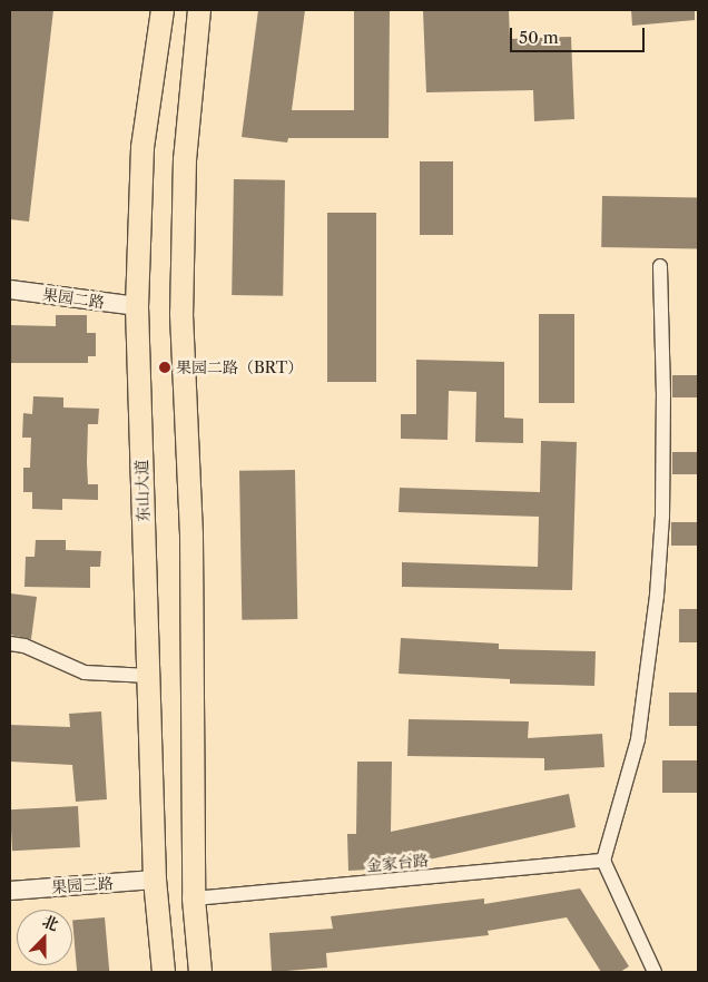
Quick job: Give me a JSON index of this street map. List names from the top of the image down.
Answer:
{
  "streets": {
    "main road": ["东山大道"],
    "street": ["果园二路", "金家台路", "果园三路"]
  },
  "crossings": [
    ["果园二路", "东山大道"],
    ["东山大道", "果园三路"]
  ],
  "places": ["果园二路（BRT）"],
  "scale_bar": "50 m",
  "north": "top"
}
